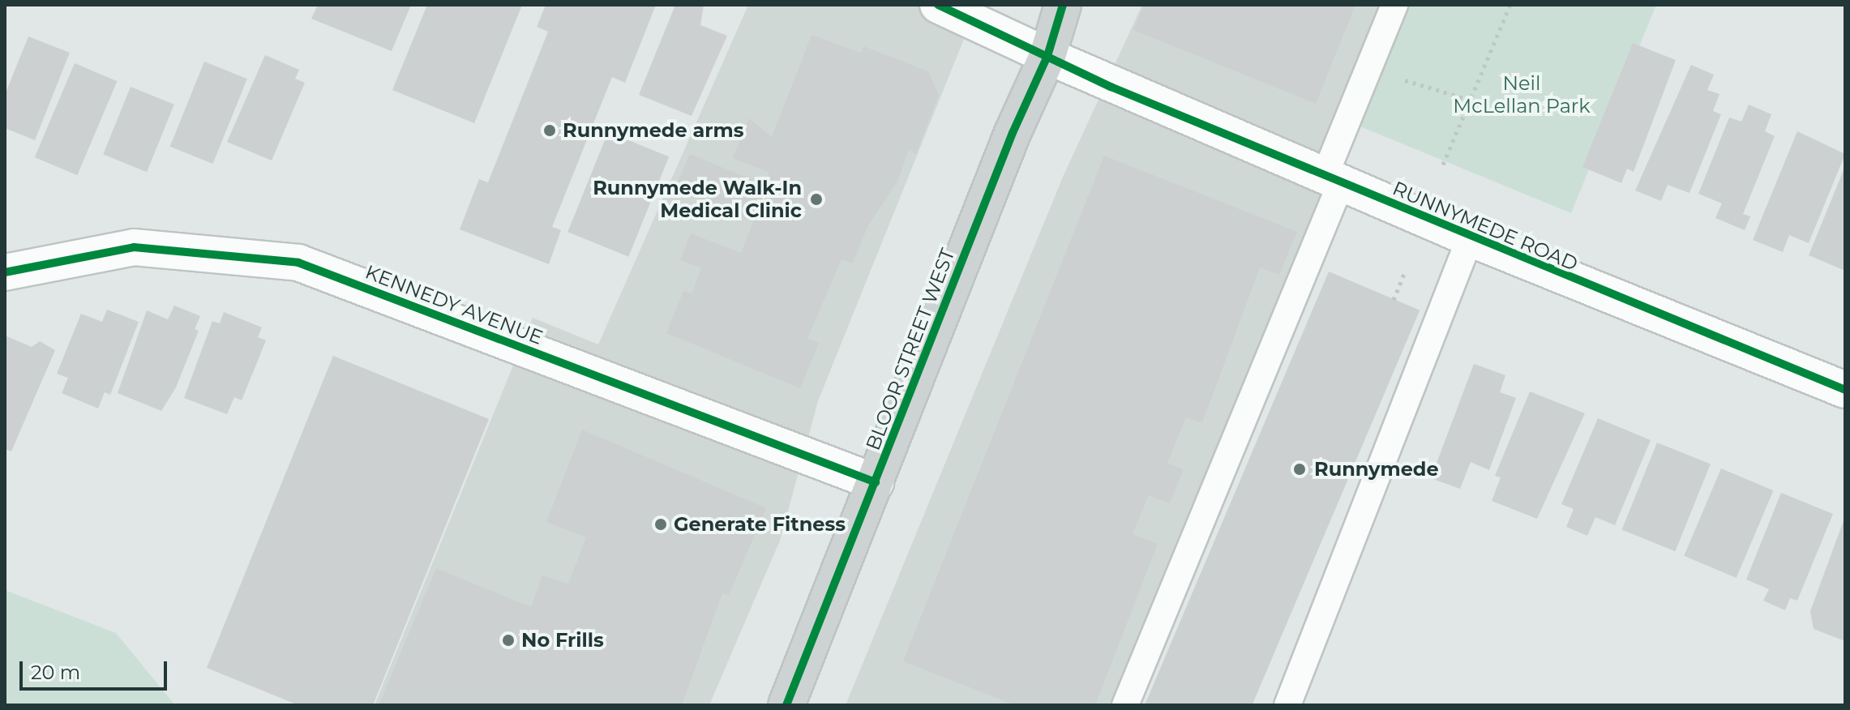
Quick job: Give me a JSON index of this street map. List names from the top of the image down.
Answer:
{
  "streets": {
    "main road": ["BLOOR STREET WEST"],
    "street": ["RUNNYMEDE ROAD", "KENNEDY AVENUE"]
  },
  "crossings": [
    ["RUNNYMEDE ROAD", "BLOOR STREET WEST"],
    ["KENNEDY AVENUE", "BLOOR STREET WEST"]
  ],
  "parks": ["Neil McLellan Park"],
  "places": [
    "Runnymede arms",
    "Runnymede Walk-In Medical Clinic",
    "Runnymede",
    "Generate Fitness",
    "No Frills"
  ],
  "scale_bar": "20 m"
}
